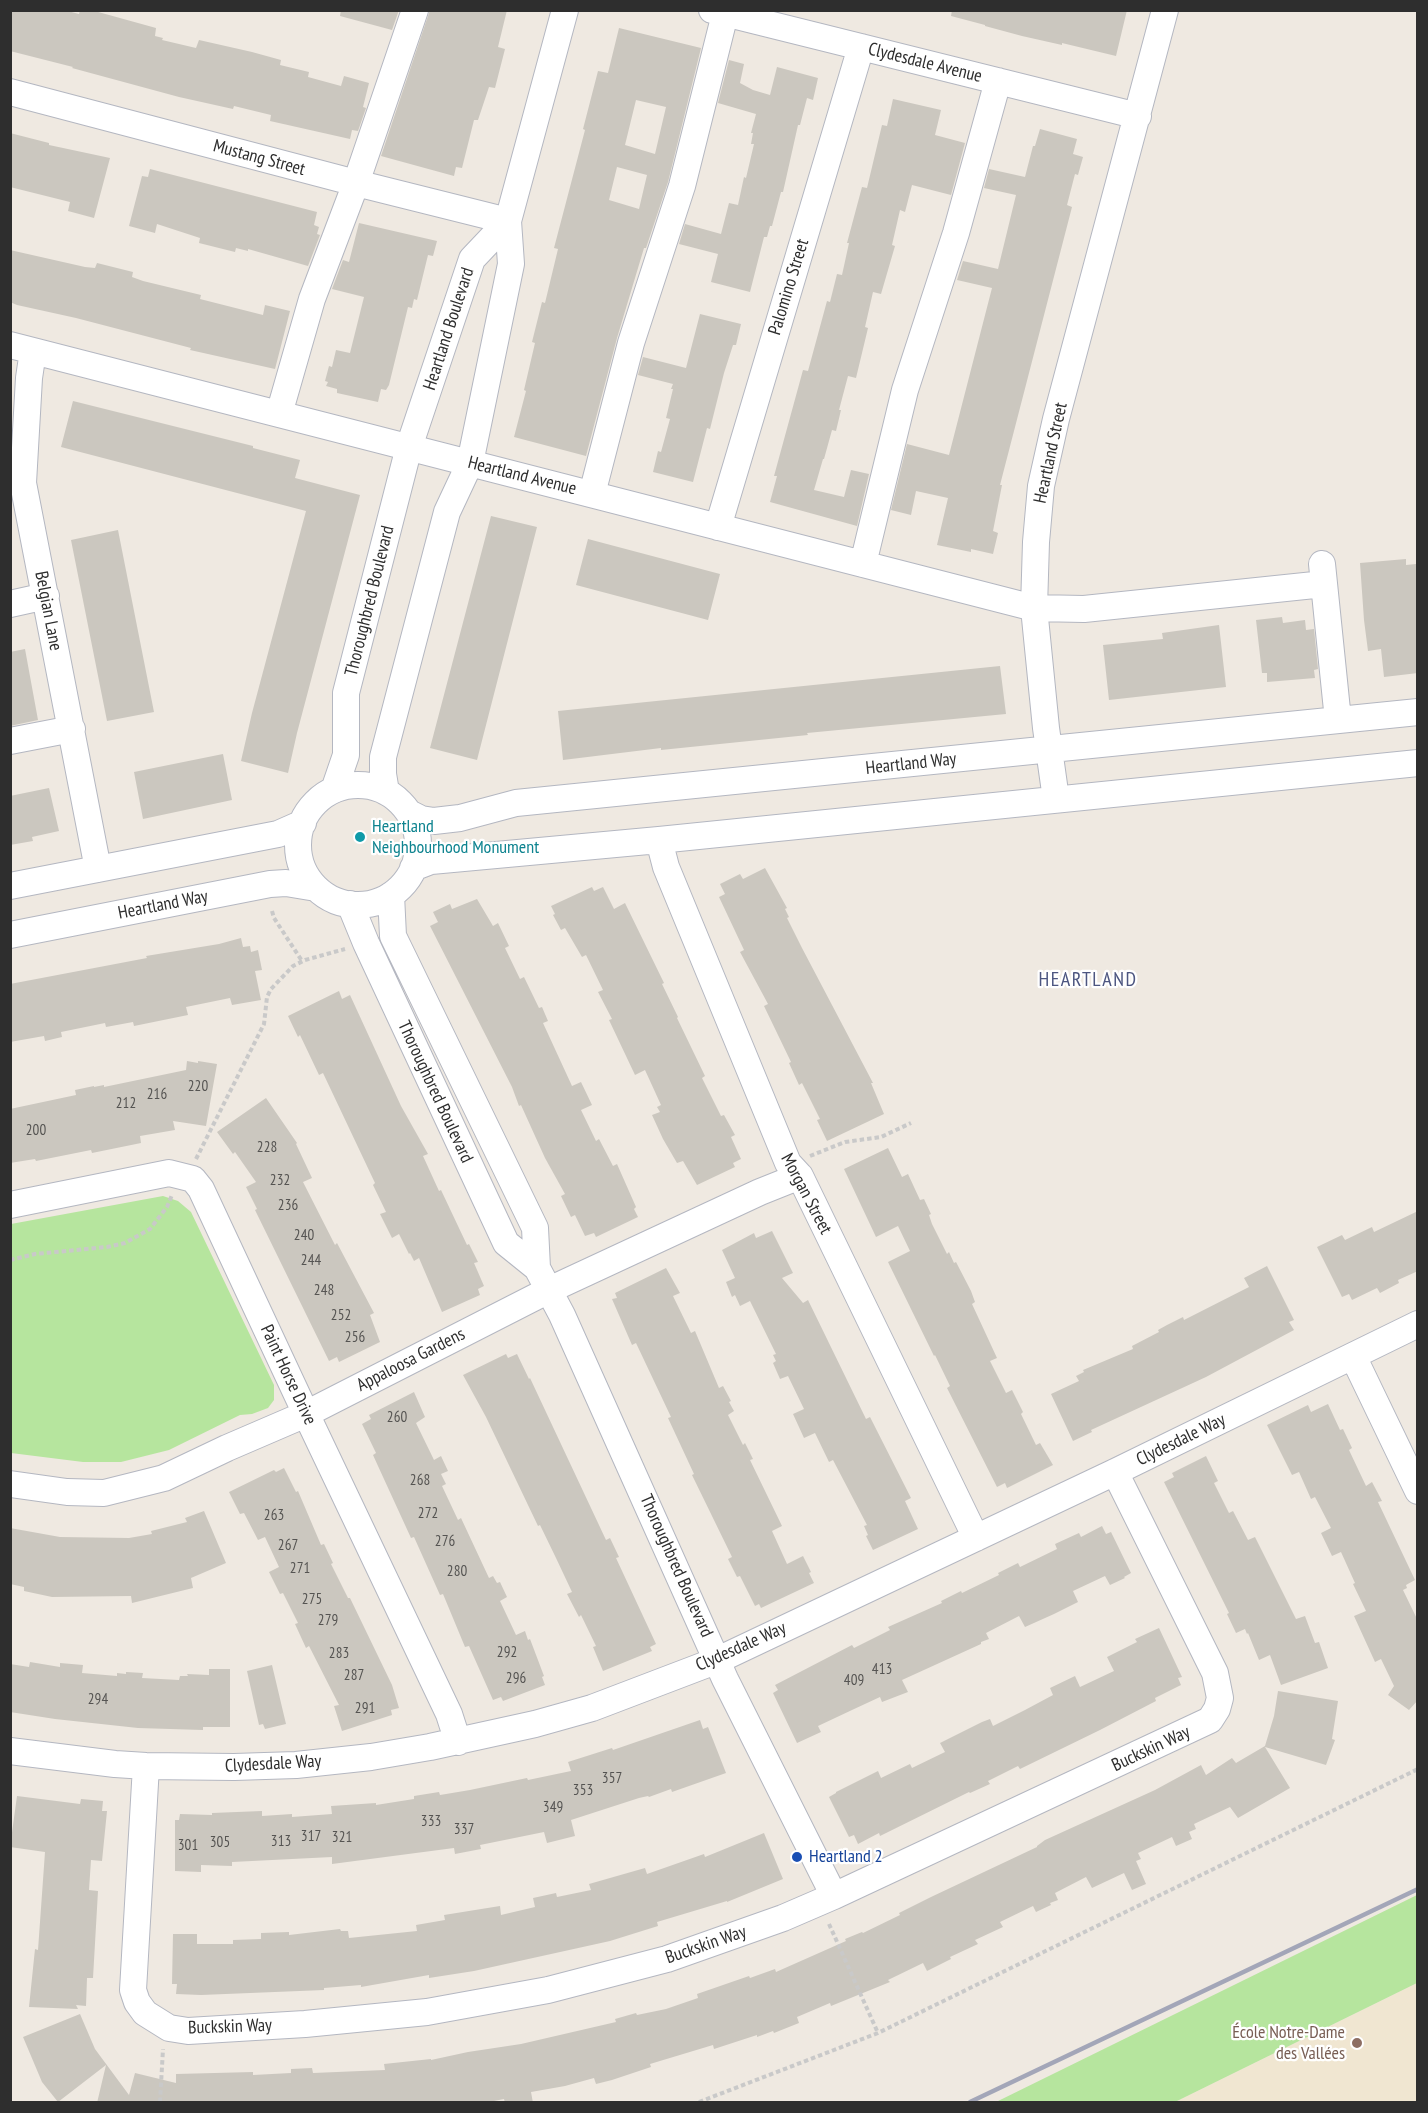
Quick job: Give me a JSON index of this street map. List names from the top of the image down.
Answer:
{
  "streets": {
    "street": [
      "Clydesdale Avenue",
      "Mustang Street",
      "Palomino Street",
      "Heartland Boulevard",
      "Heartland Street",
      "Heartland Avenue",
      "Thoroughbred Boulevard",
      "Belgian Lane",
      "Heartland Way",
      "Morgan Street",
      "Appaloosa Gardens",
      "Paint Horse Drive",
      "Clydesdale Way",
      "Buckskin Way"
    ]
  },
  "crossings": [
    ["Clydesdale Avenue", "Palomino Street"],
    ["Clydesdale Avenue", "Heartland Street"],
    ["Mustang Street", "Heartland Boulevard"],
    ["Palomino Street", "Heartland Avenue"],
    ["Heartland Boulevard", "Heartland Avenue"],
    ["Heartland Boulevard", "Thoroughbred Boulevard"],
    ["Heartland Street", "Heartland Avenue"],
    ["Heartland Street", "Heartland Way"],
    ["Heartland Avenue", "Thoroughbred Boulevard"],
    ["Heartland Avenue", "Belgian Lane"],
    ["Heartland Avenue", "Heartland Way"],
    ["Thoroughbred Boulevard", "Heartland Way"],
    ["Thoroughbred Boulevard", "Appaloosa Gardens"],
    ["Thoroughbred Boulevard", "Clydesdale Way"],
    ["Thoroughbred Boulevard", "Buckskin Way"],
    ["Morgan Street", "Appaloosa Gardens"],
    ["Morgan Street", "Clydesdale Way"],
    ["Appaloosa Gardens", "Paint Horse Drive"],
    ["Paint Horse Drive", "Clydesdale Way"],
    ["Clydesdale Way", "Buckskin Way"]
  ],
  "districts": ["HEARTLAND"],
  "places": ["Heartland Neighbourhood Monument", "Heartland 2", "École Notre-Dame des Vallées"],
  "house_numbers": [
    "220",
    "216",
    "212",
    "200",
    "228",
    "232",
    "236",
    "240",
    "244",
    "248",
    "252",
    "256",
    "260",
    "268",
    "272",
    "263",
    "276",
    "267",
    "271",
    "280",
    "275",
    "279",
    "292",
    "283",
    "413",
    "287",
    "296",
    "409",
    "294",
    "291",
    "357",
    "353",
    "349",
    "333",
    "337",
    "317",
    "321",
    "313",
    "305",
    "301"
  ]
}
